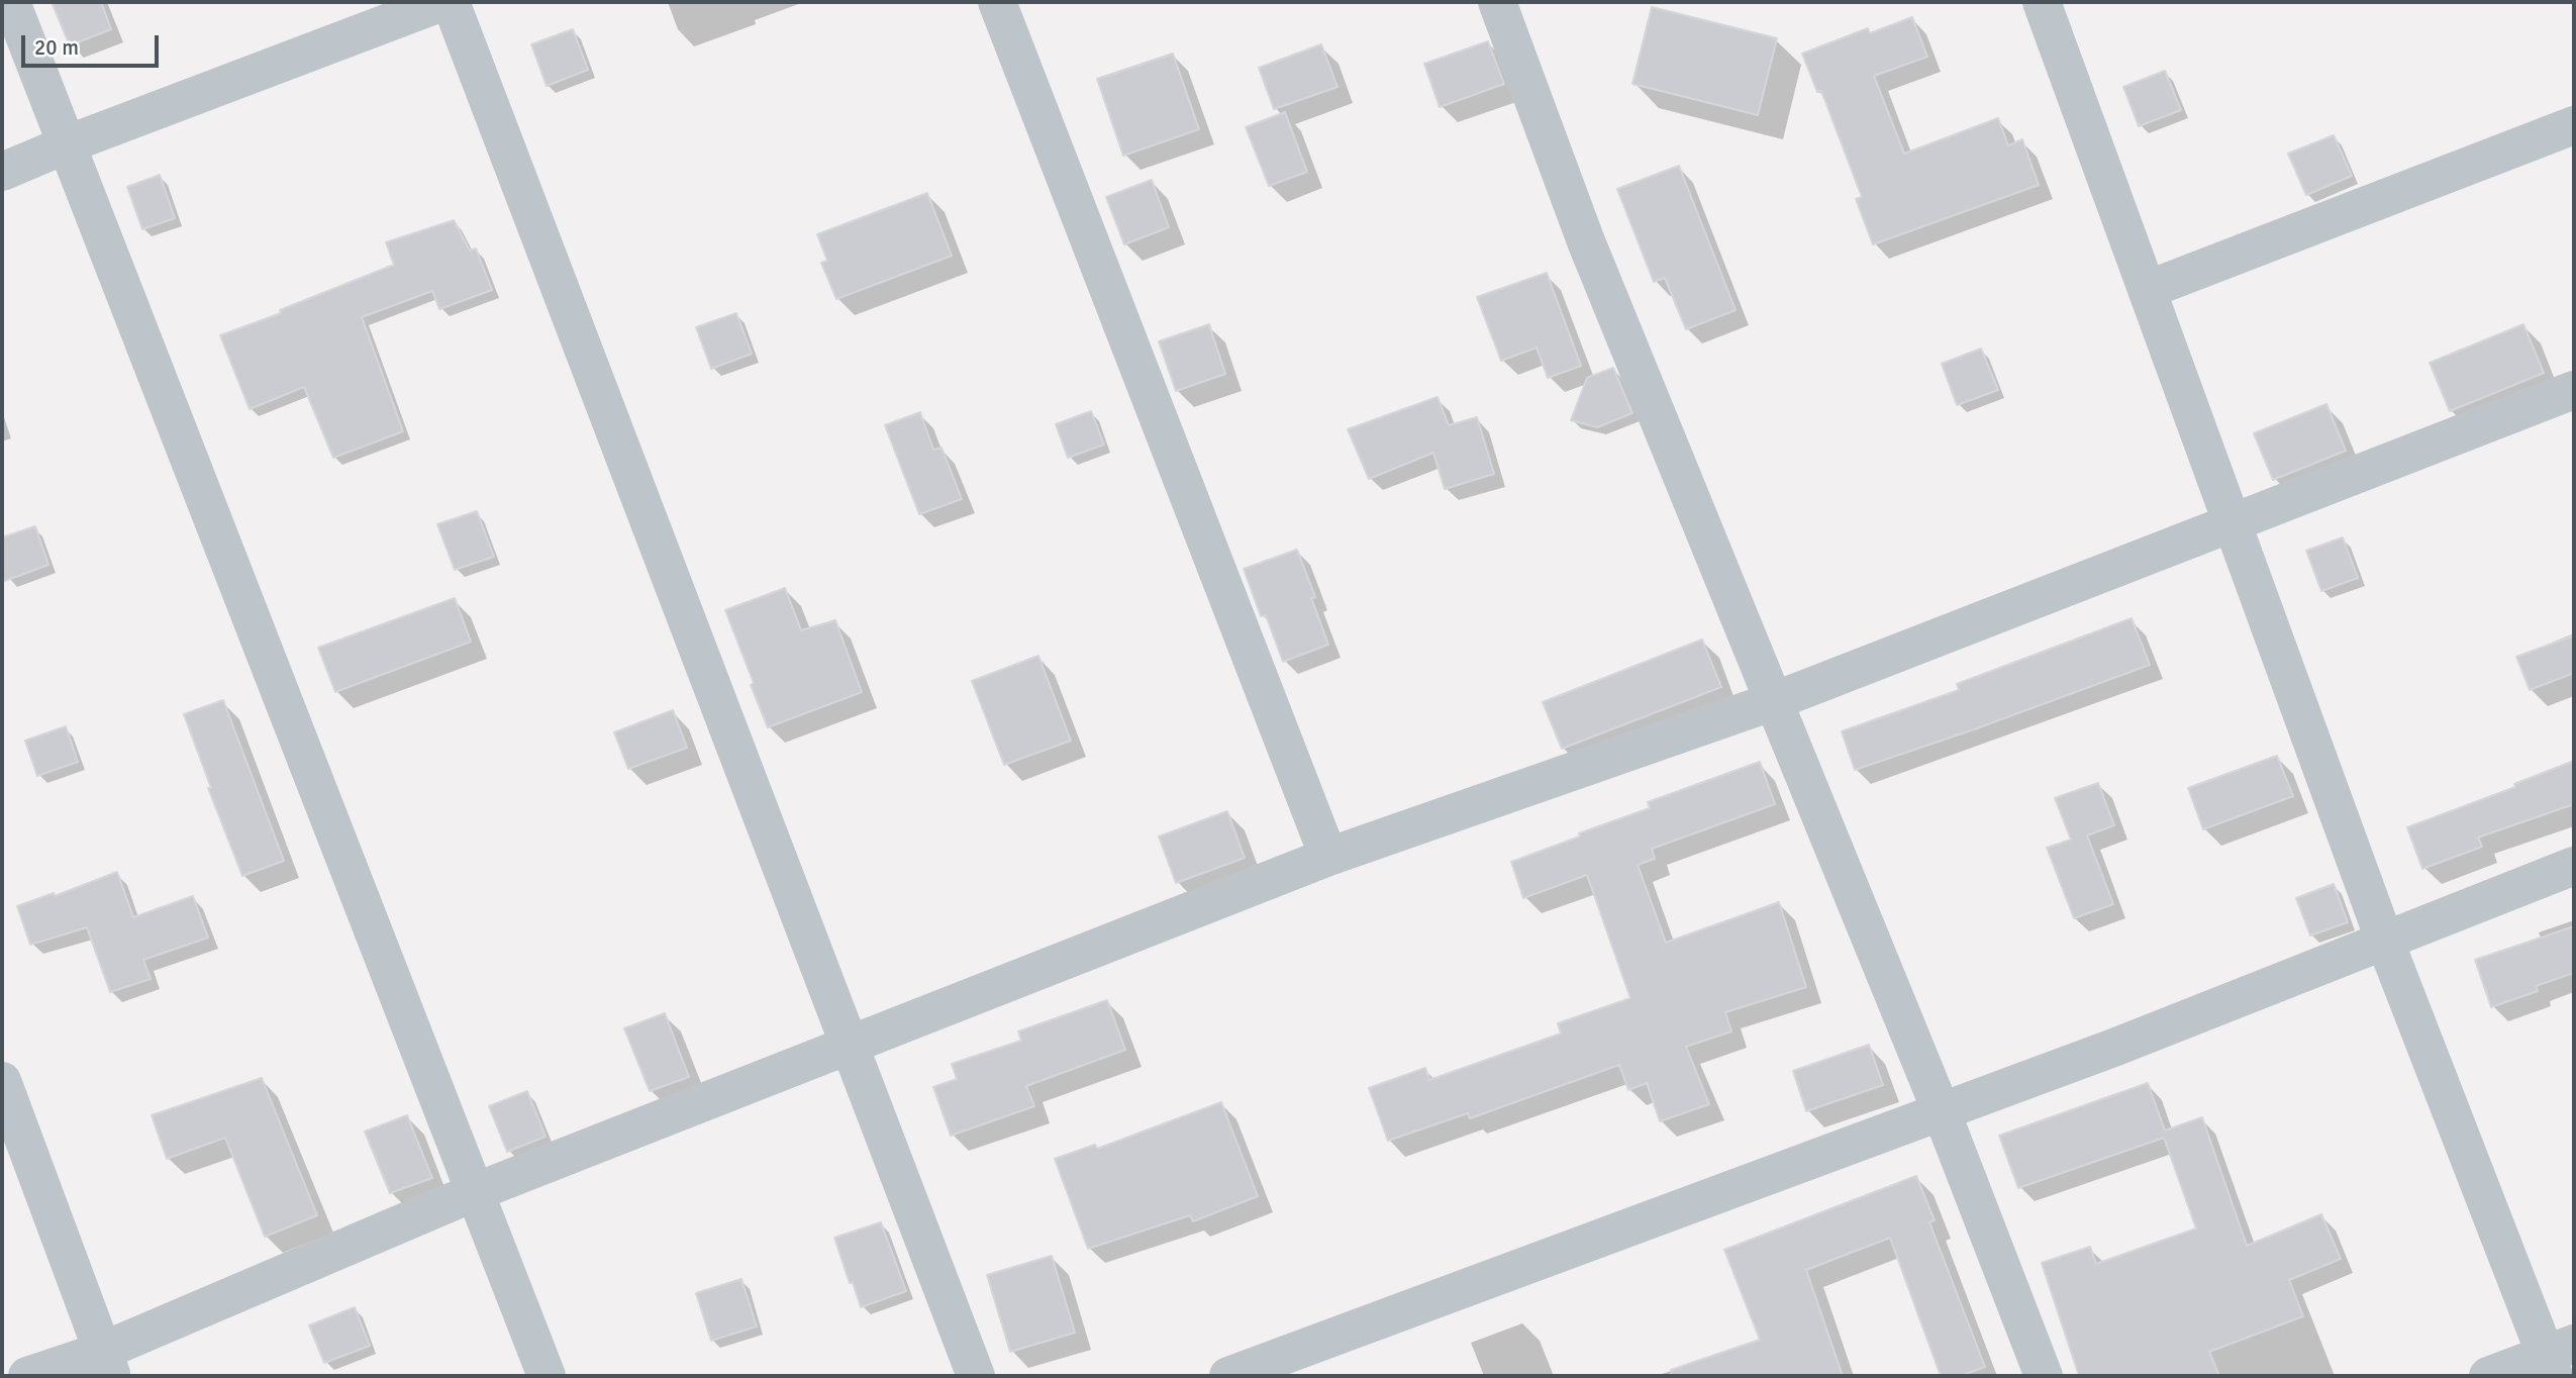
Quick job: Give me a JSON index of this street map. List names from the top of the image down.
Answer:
{
  "scale_bar": "20 m"
}
